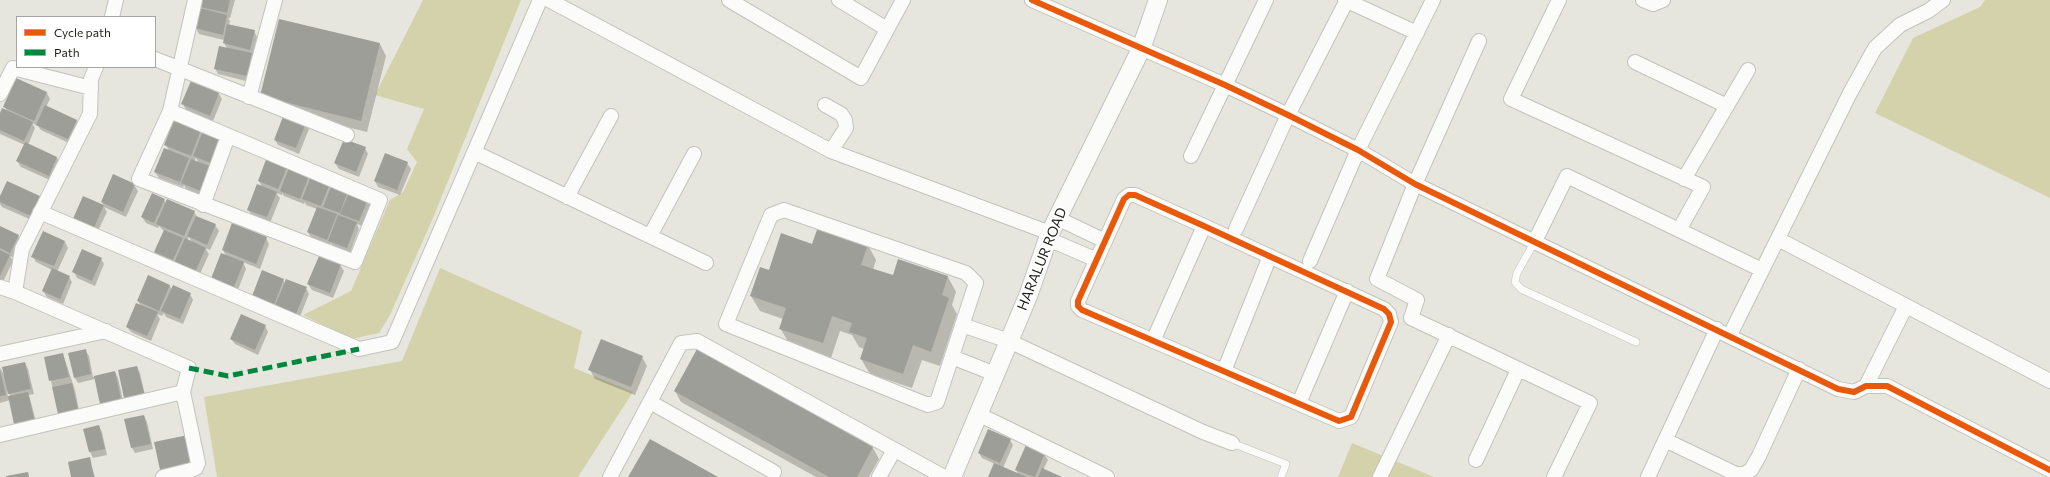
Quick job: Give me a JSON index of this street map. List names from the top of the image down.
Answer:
{
  "streets": {
    "street": ["HARALUR ROAD"]
  },
  "legend": ["Cycle path", "Path"]
}
